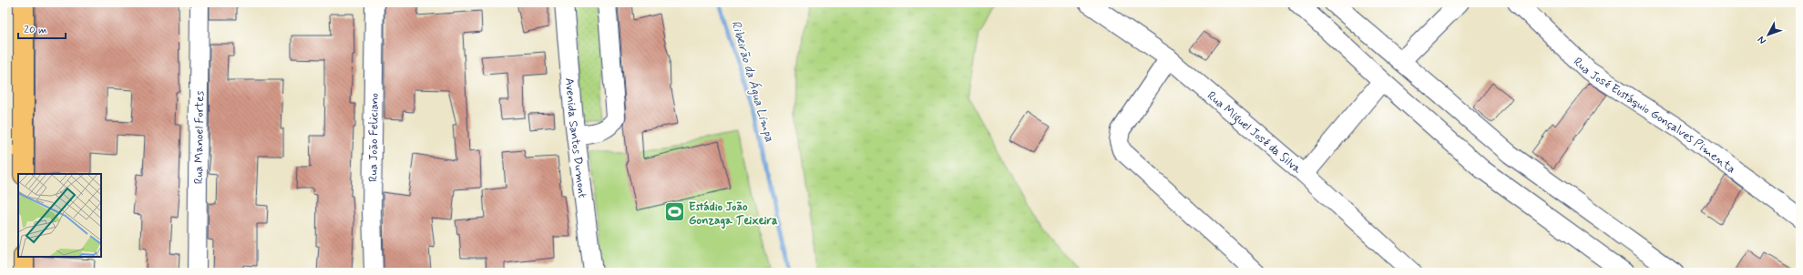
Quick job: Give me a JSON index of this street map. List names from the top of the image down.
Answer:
{
  "streets": {
    "street": [
      "Rua José Eustáquio Gonçalves Pimenta",
      "Rua Miguel José da Silva",
      "Rua Manoel Fortes",
      "Rua João Feliciano",
      "Avenida Santos Dumont"
    ]
  },
  "water": ["Ribeirão da Água Limpa"],
  "places": {
    "sports": ["Estádio João Gonzaga Teixeira"]
  },
  "scale_bar": "20 m",
  "north": "bottom left"
}
